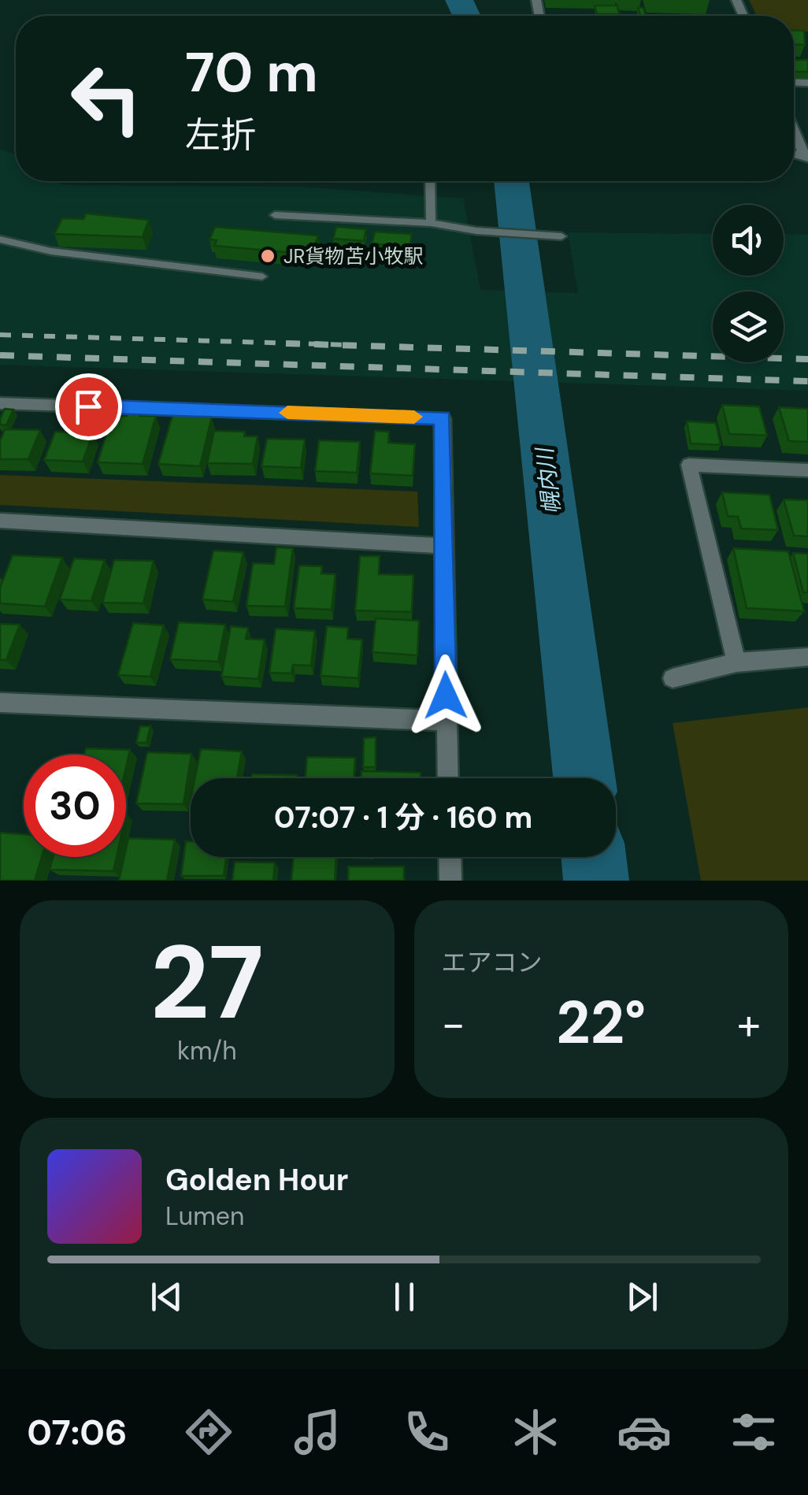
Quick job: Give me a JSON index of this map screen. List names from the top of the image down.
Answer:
{
  "water": ["幌内川"],
  "places": ["JR貨物苫小牧駅"],
  "page": {
    "turn": ["70 m", "左折"],
    "limit": "30",
    "trip": "07:07 · 1 分 · 160 m",
    "tile": [
      ["27", "km/h"],
      "エアコン"
    ],
    "heat": ["−", "22°", "+"],
    "song": ["Golden Hour", "Lumen"],
    "tabs": "07:06"
  }
}
